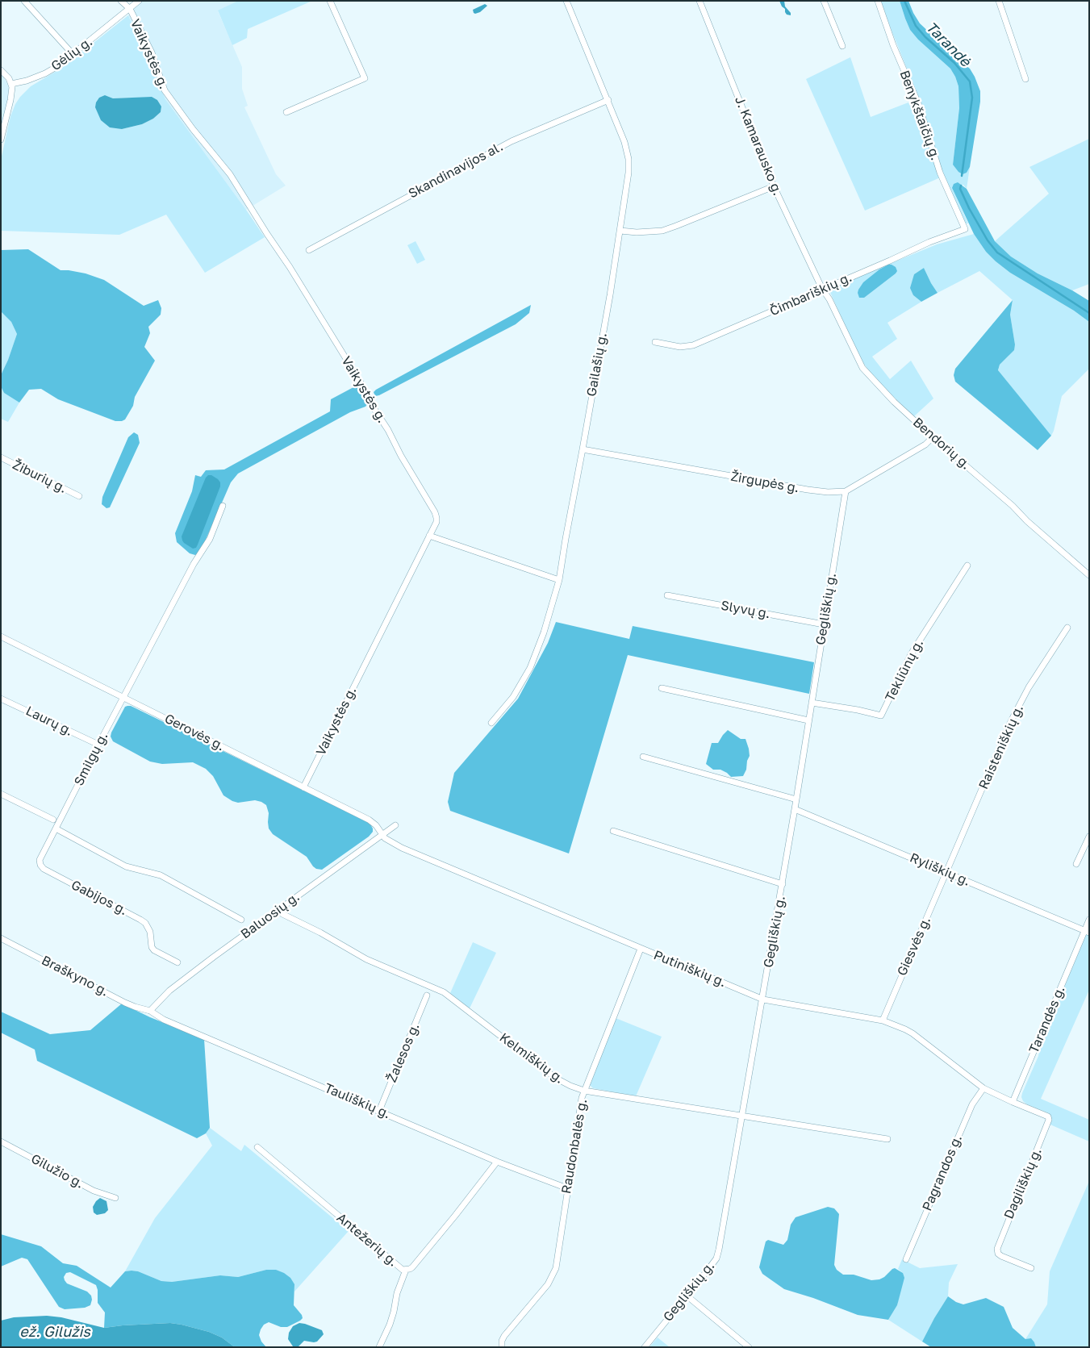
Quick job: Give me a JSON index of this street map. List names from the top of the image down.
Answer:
{
  "streets": {
    "street": [
      "Gėlių g.",
      "Vaikystės g.",
      "Benykštaičių g.",
      "J. Kamarausko g.",
      "Skandinavijos al.",
      "Čimbariškių g.",
      "Gailašių g.",
      "Bendorių g.",
      "Žiburių g.",
      "Žirgupės g.",
      "Gegliškių g.",
      "Slyvų g.",
      "Tekliūnų g.",
      "Laurų g.",
      "Gerovės g.",
      "Raisteniškių g.",
      "Smilgų g.",
      "Ryliškių g.",
      "Gabijos g.",
      "Baluosių g.",
      "Giesvės g.",
      "Putiniškių g.",
      "Braškyno g.",
      "Tarandės g.",
      "Žalesos g.",
      "Kelmiškių g.",
      "Tauliškių g.",
      "Raudonbalės g.",
      "Gilužio g.",
      "Pagrandos g.",
      "Dagiliškių g.",
      "Antežerių g."
    ]
  },
  "crossings": [
    ["Gėlių g.", "Vaikystės g."],
    ["Vaikystės g.", "Gerovės g."],
    ["Benykštaičių g.", "Čimbariškių g."],
    ["J. Kamarausko g.", "Čimbariškių g."],
    ["J. Kamarausko g.", "Bendorių g."],
    ["Skandinavijos al.", "Gailašių g."],
    ["Čimbariškių g.", "Bendorių g."],
    ["Gailašių g.", "Žirgupės g."],
    ["Bendorių g.", "Žirgupės g."],
    ["Žirgupės g.", "Gegliškių g."],
    ["Gegliškių g.", "Slyvų g."],
    ["Gegliškių g.", "Tekliūnų g."],
    ["Gegliškių g.", "Ryliškių g."],
    ["Gegliškių g.", "Putiniškių g."],
    ["Gegliškių g.", "Kelmiškių g."],
    ["Laurų g.", "Smilgų g."],
    ["Gerovės g.", "Smilgų g."],
    ["Gerovės g.", "Baluosių g."],
    ["Gerovės g.", "Putiniškių g."],
    ["Raisteniškių g.", "Ryliškių g."],
    ["Raisteniškių g.", "Giesvės g."],
    ["Smilgų g.", "Gabijos g."],
    ["Ryliškių g.", "Giesvės g."],
    ["Ryliškių g.", "Tarandės g."],
    ["Baluosių g.", "Putiniškių g."],
    ["Baluosių g.", "Braškyno g."],
    ["Baluosių g.", "Kelmiškių g."],
    ["Baluosių g.", "Tauliškių g."],
    ["Giesvės g.", "Putiniškių g."],
    ["Putiniškių g.", "Tarandės g."],
    ["Putiniškių g.", "Raudonbalės g."],
    ["Putiniškių g.", "Pagrandos g."],
    ["Putiniškių g.", "Dagiliškių g."],
    ["Braškyno g.", "Tauliškių g."],
    ["Tarandės g.", "Dagiliškių g."],
    ["Žalesos g.", "Tauliškių g."],
    ["Kelmiškių g.", "Raudonbalės g."],
    ["Tauliškių g.", "Raudonbalės g."],
    ["Tauliškių g.", "Antežerių g."]
  ],
  "water": ["Tarandė", "ež. Gilužis"]
}
